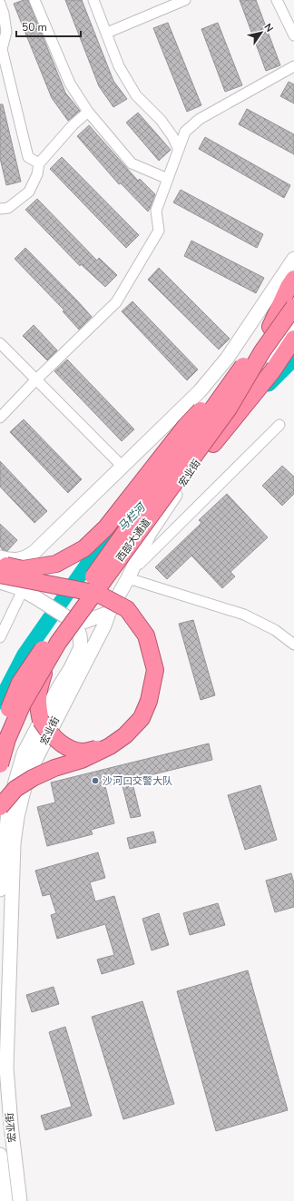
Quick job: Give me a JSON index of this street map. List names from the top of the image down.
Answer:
{
  "streets": {
    "highway": ["西部大通道"],
    "main road": ["宏业街"]
  },
  "water": ["马栏河"],
  "places": ["沙河口交警大队"],
  "scale_bar": "50 m",
  "north": "top right"
}
